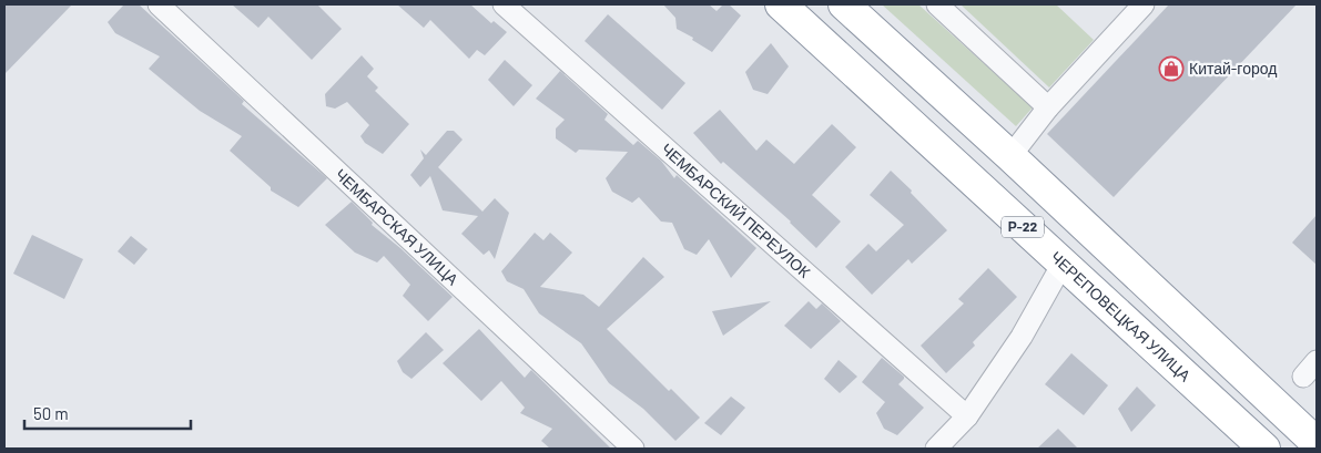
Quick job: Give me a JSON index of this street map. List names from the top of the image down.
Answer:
{
  "streets": {
    "highway": ["Р-22", "ЧЕРЕПОВЕЦКАЯ УЛИЦА"],
    "street": ["ЧЕМБАРСКИЙ ПЕРЕУЛОК", "ЧЕМБАРСКАЯ УЛИЦА"]
  },
  "places": {
    "shop": ["Китай-город"]
  },
  "scale_bar": "50 m"
}
